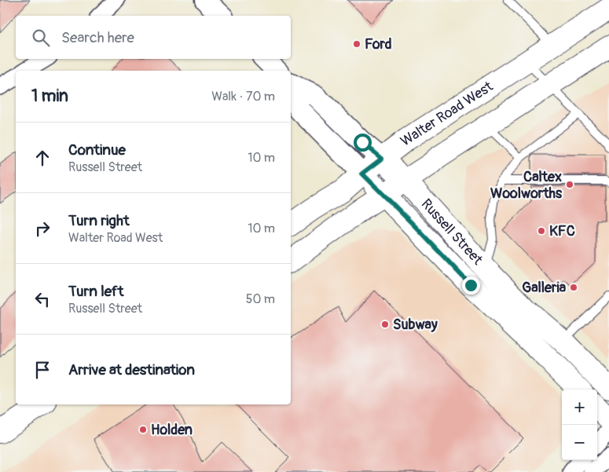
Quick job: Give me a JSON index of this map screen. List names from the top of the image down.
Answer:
{
  "streets": {
    "main road": ["Walter Road West", "Russell Street"]
  },
  "crossings": [
    ["Walter Road West", "Russell Street"]
  ],
  "places": [
    "Ford",
    "Caltex Woolworths",
    "KFC",
    "Galleria",
    "Subway",
    "Holden"
  ],
  "page": {
    "search": "Search here",
    "heading": ["1 min", "Walk · 70 m"],
    "list": [
      ["Continue", "Russell Street", "10 m"],
      ["Turn right", "Walter Road West", "10 m"],
      ["Turn left", "Russell Street", "50 m"],
      "Arrive at destination"
    ],
    "map_buttons": ["+", "−"]
  }
}
